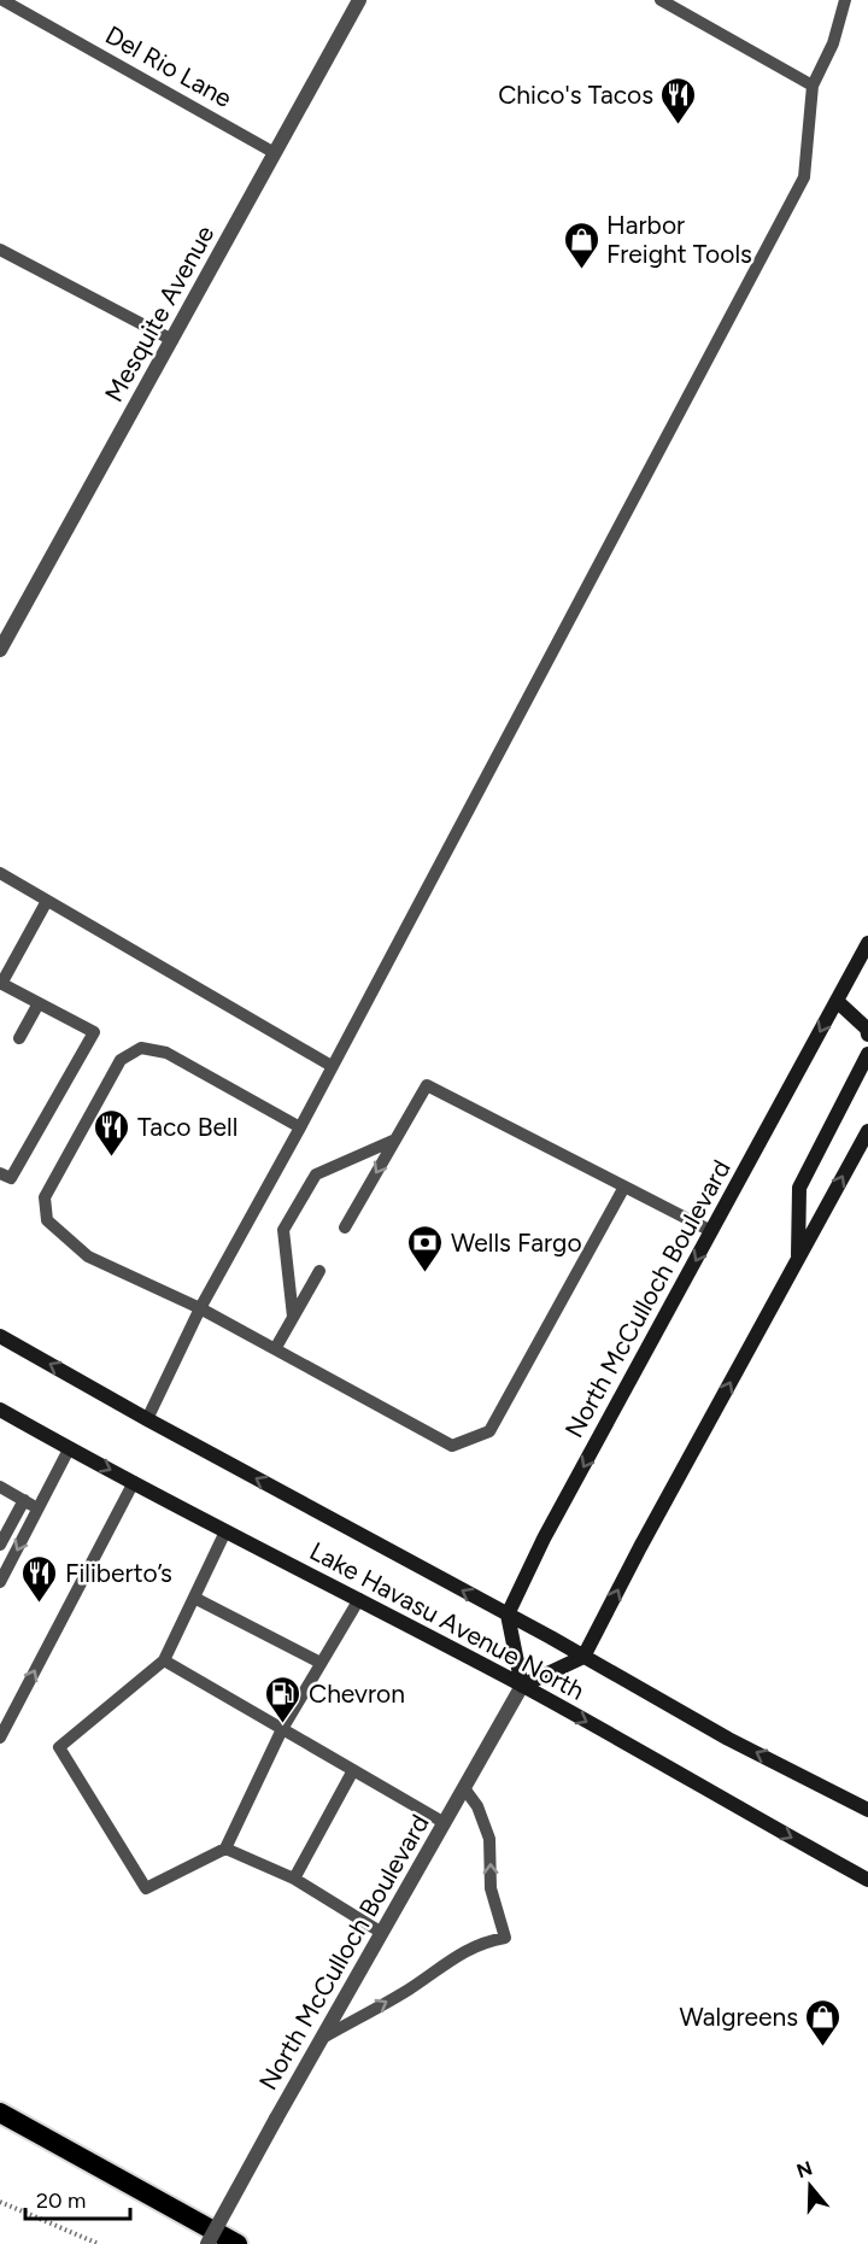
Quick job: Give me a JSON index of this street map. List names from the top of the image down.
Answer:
{
  "streets": {
    "main road": ["North McCulloch Boulevard", "Lake Havasu Avenue North"],
    "street": ["Mesquite Avenue"],
    "lane": ["Del Rio Lane"]
  },
  "crossings": [
    ["Del Rio Lane", "Mesquite Avenue"],
    ["North McCulloch Boulevard", "Lake Havasu Avenue North"]
  ],
  "places": {
    "restaurant": ["Chico's Tacos", "Taco Bell", "Filiberto’s"],
    "shop": ["Harbor Freight Tools", "Walgreens"],
    "bank": ["Wells Fargo"],
    "fuel station": ["Chevron"]
  },
  "scale_bar": "20 m",
  "north": "top"
}
